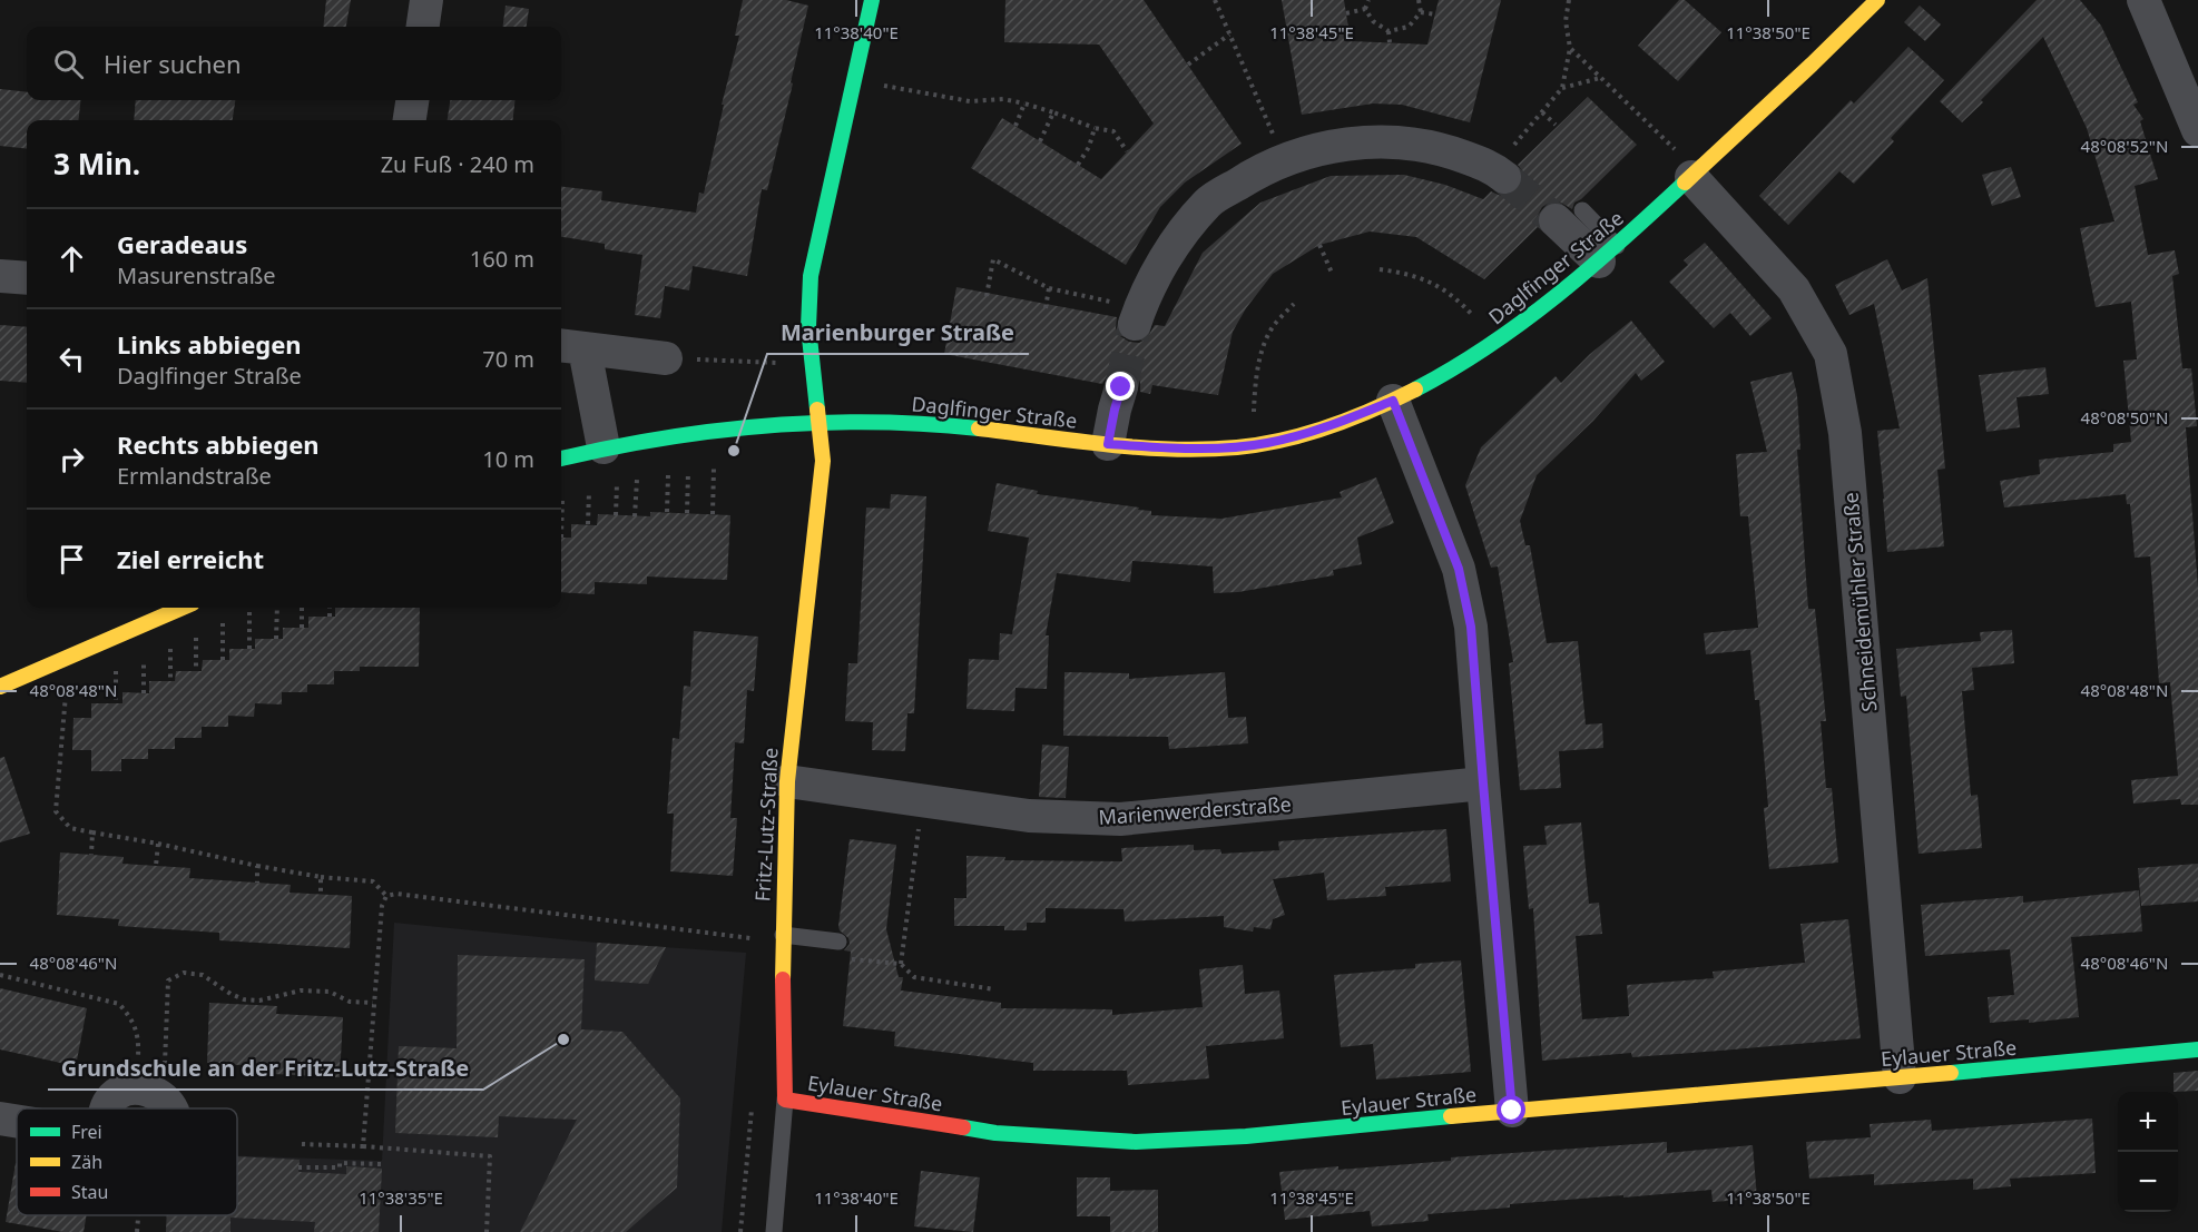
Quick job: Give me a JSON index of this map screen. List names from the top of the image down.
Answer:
{
  "streets": {
    "street": [
      "Daglfinger Straße",
      "Schneidemühler Straße",
      "Marienwerderstraße",
      "Fritz-Lutz-Straße",
      "Eylauer Straße"
    ]
  },
  "crossings": [
    ["Daglfinger Straße", "Schneidemühler Straße"],
    ["Daglfinger Straße", "Fritz-Lutz-Straße"],
    ["Schneidemühler Straße", "Eylauer Straße"],
    ["Marienwerderstraße", "Fritz-Lutz-Straße"],
    ["Fritz-Lutz-Straße", "Eylauer Straße"]
  ],
  "places": ["Marienburger Straße", "Grundschule an der Fritz-Lutz-Straße"],
  "legend": ["Frei", "Zäh", "Stau"],
  "page": {
    "search": "Hier suchen",
    "heading": ["3 Min.", "Zu Fuß · 240 m"],
    "list": [
      ["Geradeaus", "Masurenstraße", "160 m"],
      ["Links abbiegen", "Daglfinger Straße", "70 m"],
      ["Rechts abbiegen", "Ermlandstraße", "10 m"],
      "Ziel erreicht"
    ],
    "map_buttons": ["+", "−"]
  },
  "coordinates": [
    "11°38'40\"E",
    "11°38'45\"E",
    "11°38'50\"E",
    "48°08'52\"N",
    "48°08'50\"N",
    "48°08'48\"N",
    "48°08'46\"N",
    "11°38'35\"E"
  ]
}
